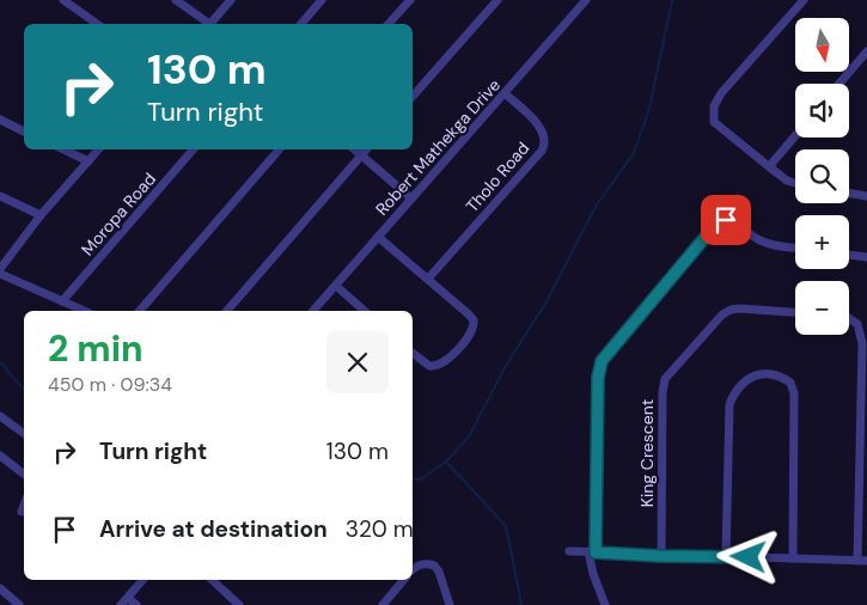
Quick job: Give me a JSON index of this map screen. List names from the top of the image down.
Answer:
{
  "streets": {
    "street": [
      "Robert Mathekga Drive",
      "Tholo Road",
      "Moropa Road",
      "King Crescent"
    ]
  },
  "crossings": [
    ["Robert Mathekga Drive", "Tholo Road"]
  ],
  "north": "bottom",
  "page": {
    "map_buttons": ["+", "−"],
    "turn": ["130 m", "Turn right"],
    "heading": ["2 min", "450 m · 09:34"],
    "list": [
      {
        "name": "Turn right",
        "value": "130 m"
      },
      {
        "name": "Arrive at destination",
        "value": "320 m"
      }
    ]
  }
}
